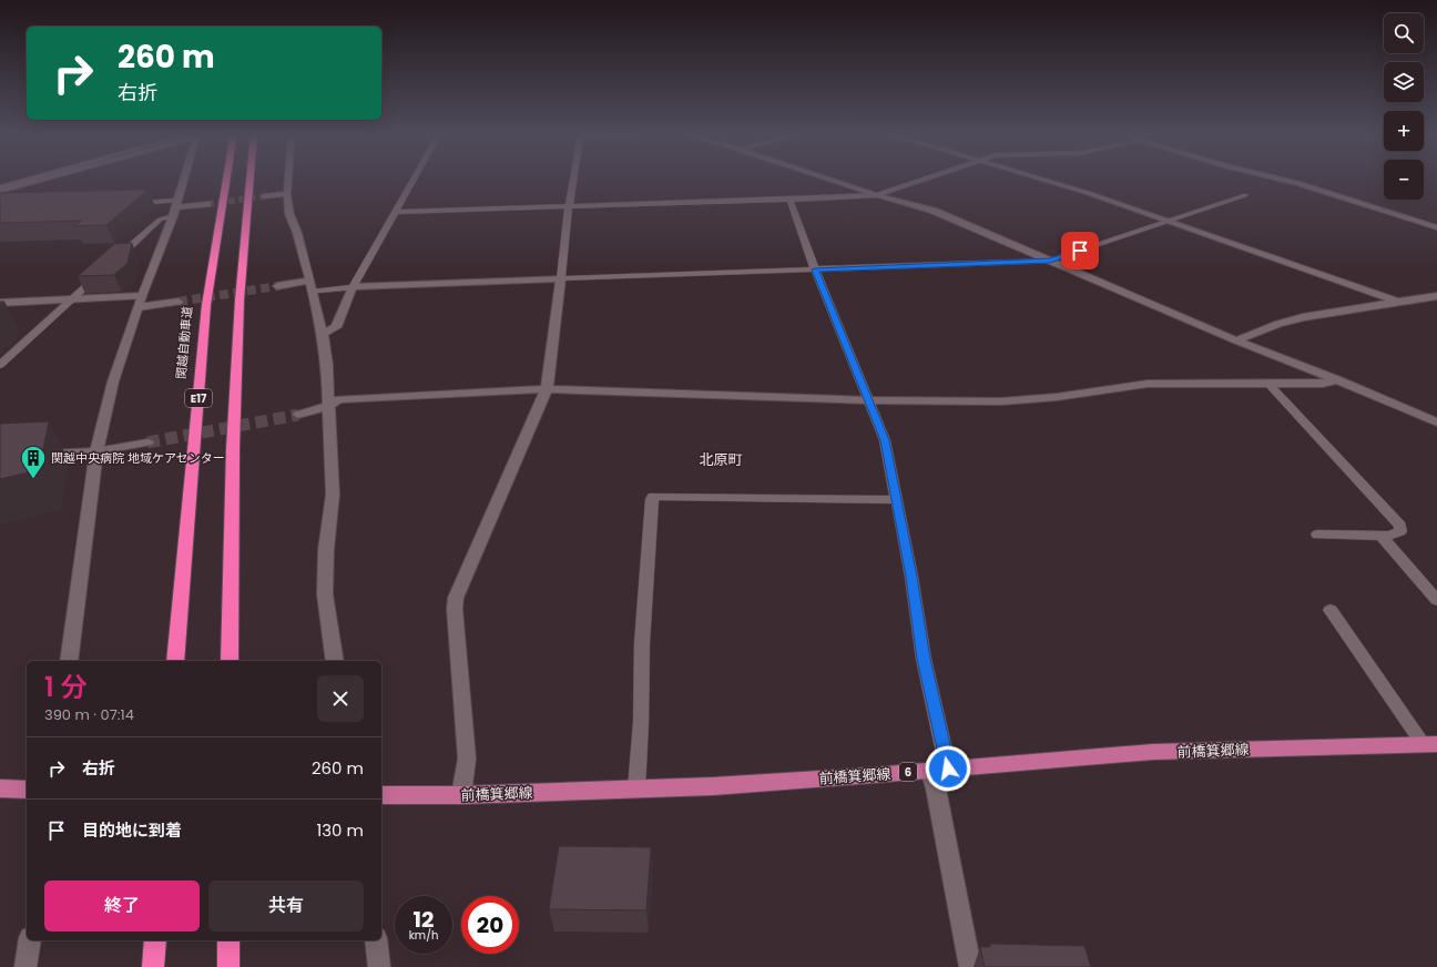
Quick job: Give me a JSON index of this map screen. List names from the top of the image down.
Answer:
{
  "streets": {
    "highway": ["関越自動車道", "E17"],
    "main road": ["前橋箕郷線", "6"]
  },
  "districts": ["北原町"],
  "places": {
    "building": ["関越中央病院 地域ケアセンター"]
  },
  "page": {
    "map_buttons": ["+", "−"],
    "turn": ["260 m", "右折"],
    "heading": ["1 分", "390 m · 07:14"],
    "list": [
      {
        "name": "右折",
        "value": "260 m"
      },
      {
        "name": "目的地に到着",
        "value": "130 m"
      }
    ],
    "buttons": ["終了", "共有"],
    "speed": "12 km/h",
    "limit": "20"
  }
}
